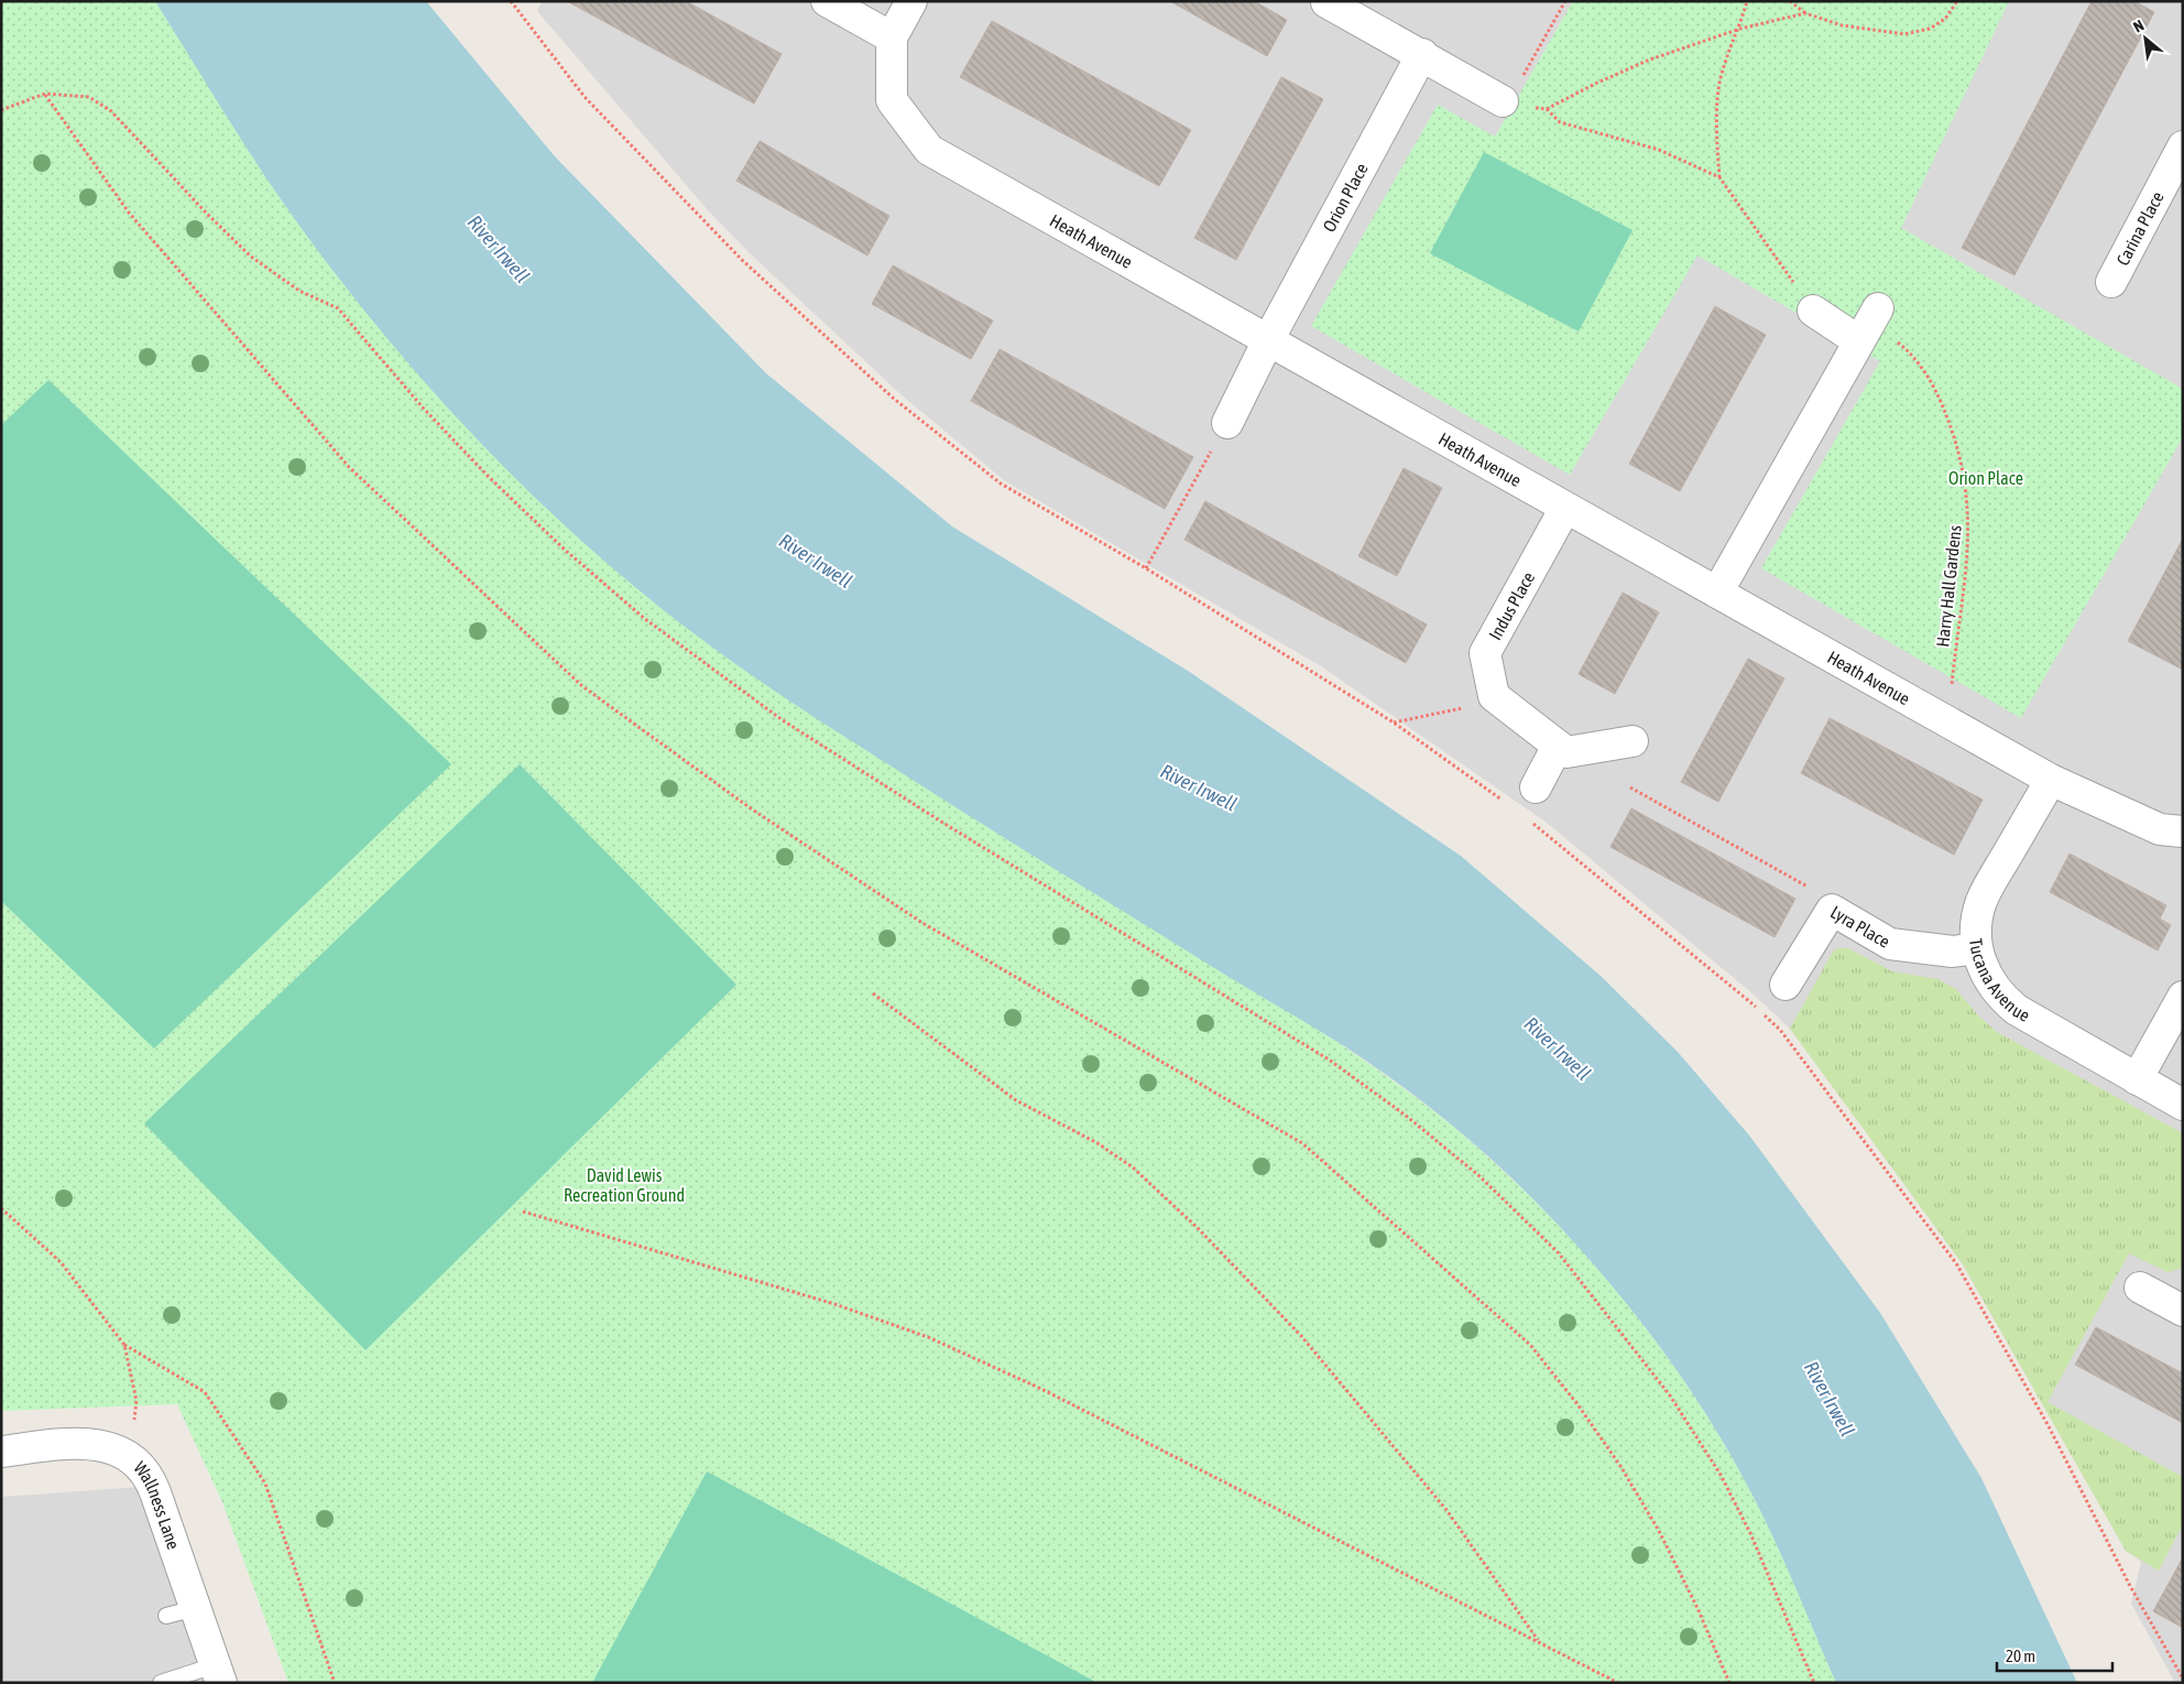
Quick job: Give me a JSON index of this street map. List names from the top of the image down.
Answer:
{
  "streets": {
    "street": [
      "Orion Place",
      "Carina Place",
      "Heath Avenue",
      "Indus Place",
      "Lyra Place",
      "Tucana Avenue",
      "Wallness Lane"
    ],
    "path": ["Harry Hall Gardens"]
  },
  "crossings": [
    ["Orion Place", "Heath Avenue"],
    ["Heath Avenue", "Harry Hall Gardens"],
    ["Heath Avenue", "Indus Place"],
    ["Heath Avenue", "Tucana Avenue"],
    ["Lyra Place", "Tucana Avenue"]
  ],
  "water": ["River Irwell"],
  "parks": ["Orion Place", "David Lewis Recreation Ground"],
  "scale_bar": "20 m",
  "north": "top left"
}
